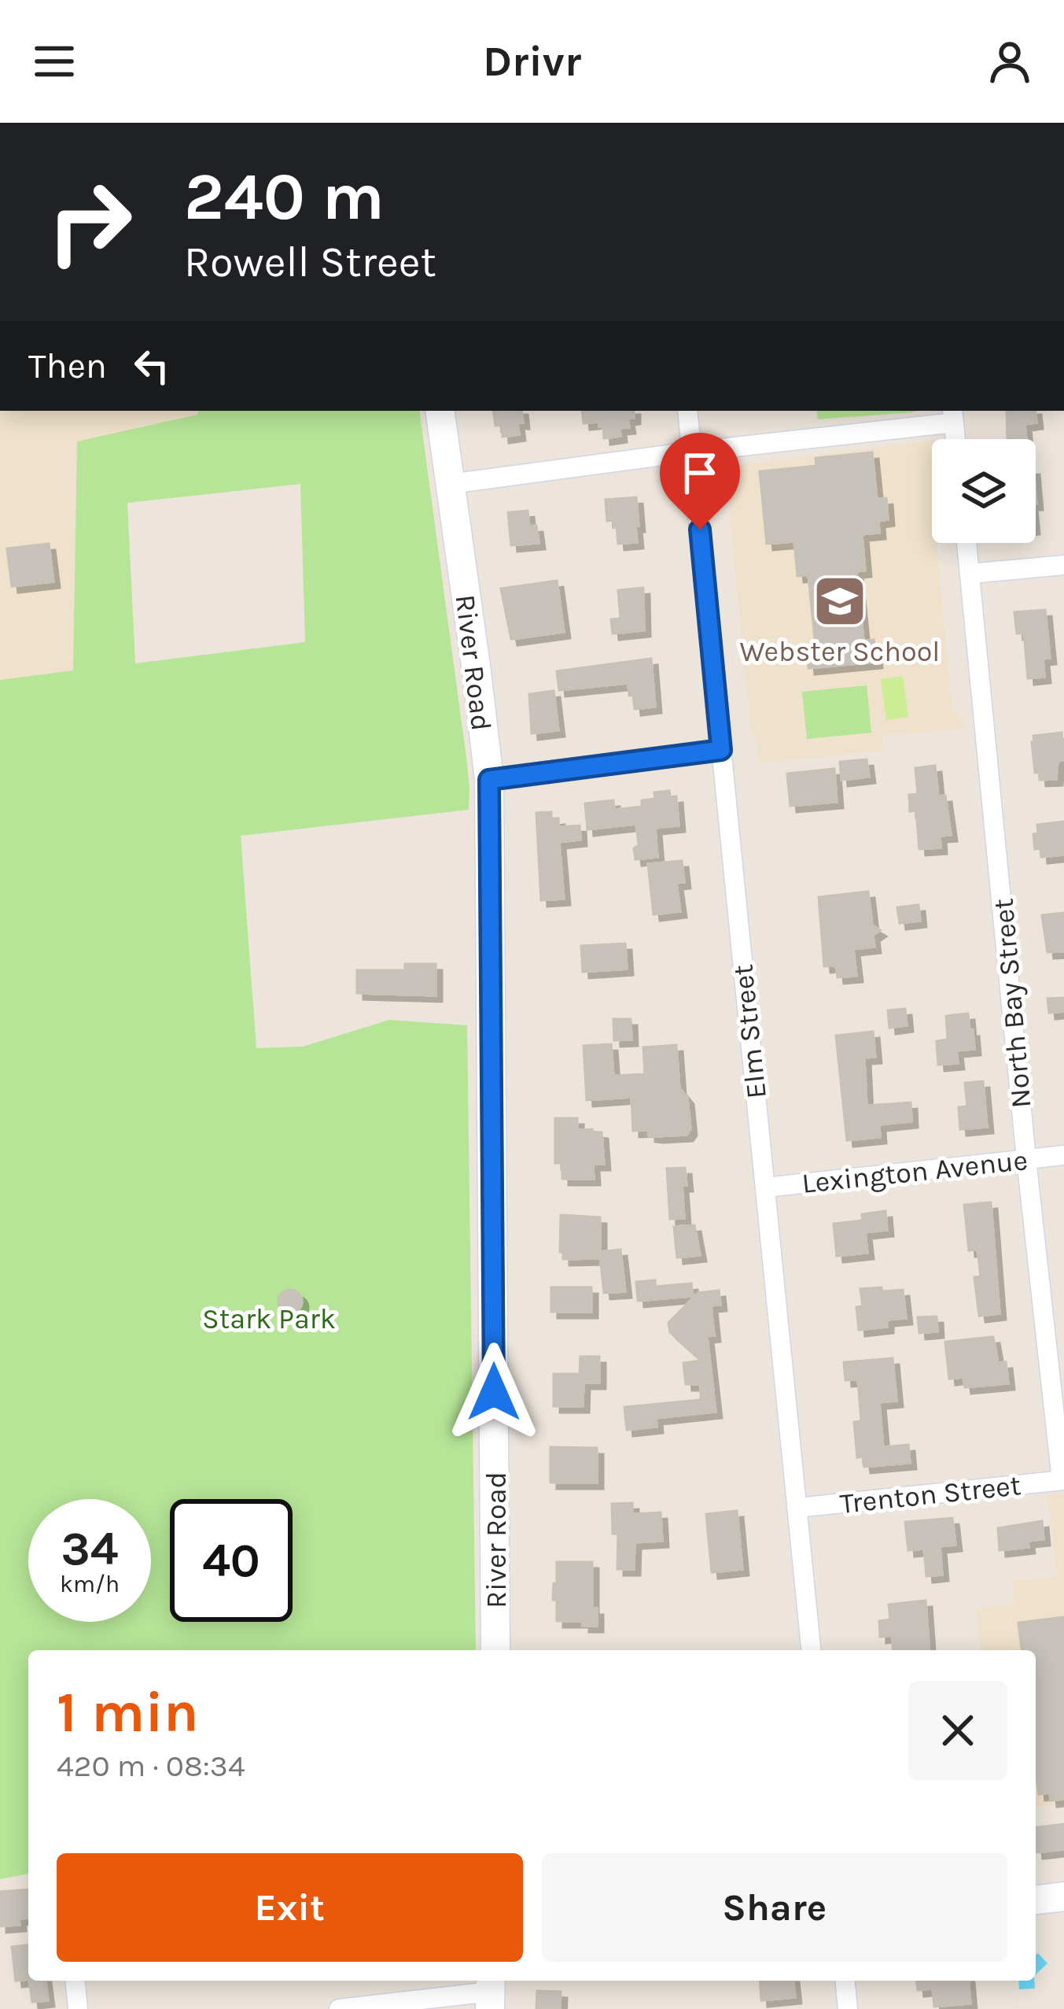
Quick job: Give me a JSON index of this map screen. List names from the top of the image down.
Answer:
{
  "streets": {
    "street": [
      "River Road",
      "North Bay Street",
      "Elm Street",
      "Lexington Avenue",
      "Trenton Street"
    ]
  },
  "crossings": [
    ["North Bay Street", "Lexington Avenue"],
    ["North Bay Street", "Trenton Street"],
    ["Elm Street", "Lexington Avenue"],
    ["Elm Street", "Trenton Street"]
  ],
  "parks": ["Stark Park"],
  "places": {
    "school or university": ["Webster School"]
  },
  "page": {
    "header": "Drivr",
    "turn": ["240 m", "Rowell Street"],
    "then": "Then",
    "speed": "34 km/h",
    "limit": "40",
    "heading": ["1 min", "420 m · 08:34"],
    "buttons": ["Exit", "Share"]
  }
}
